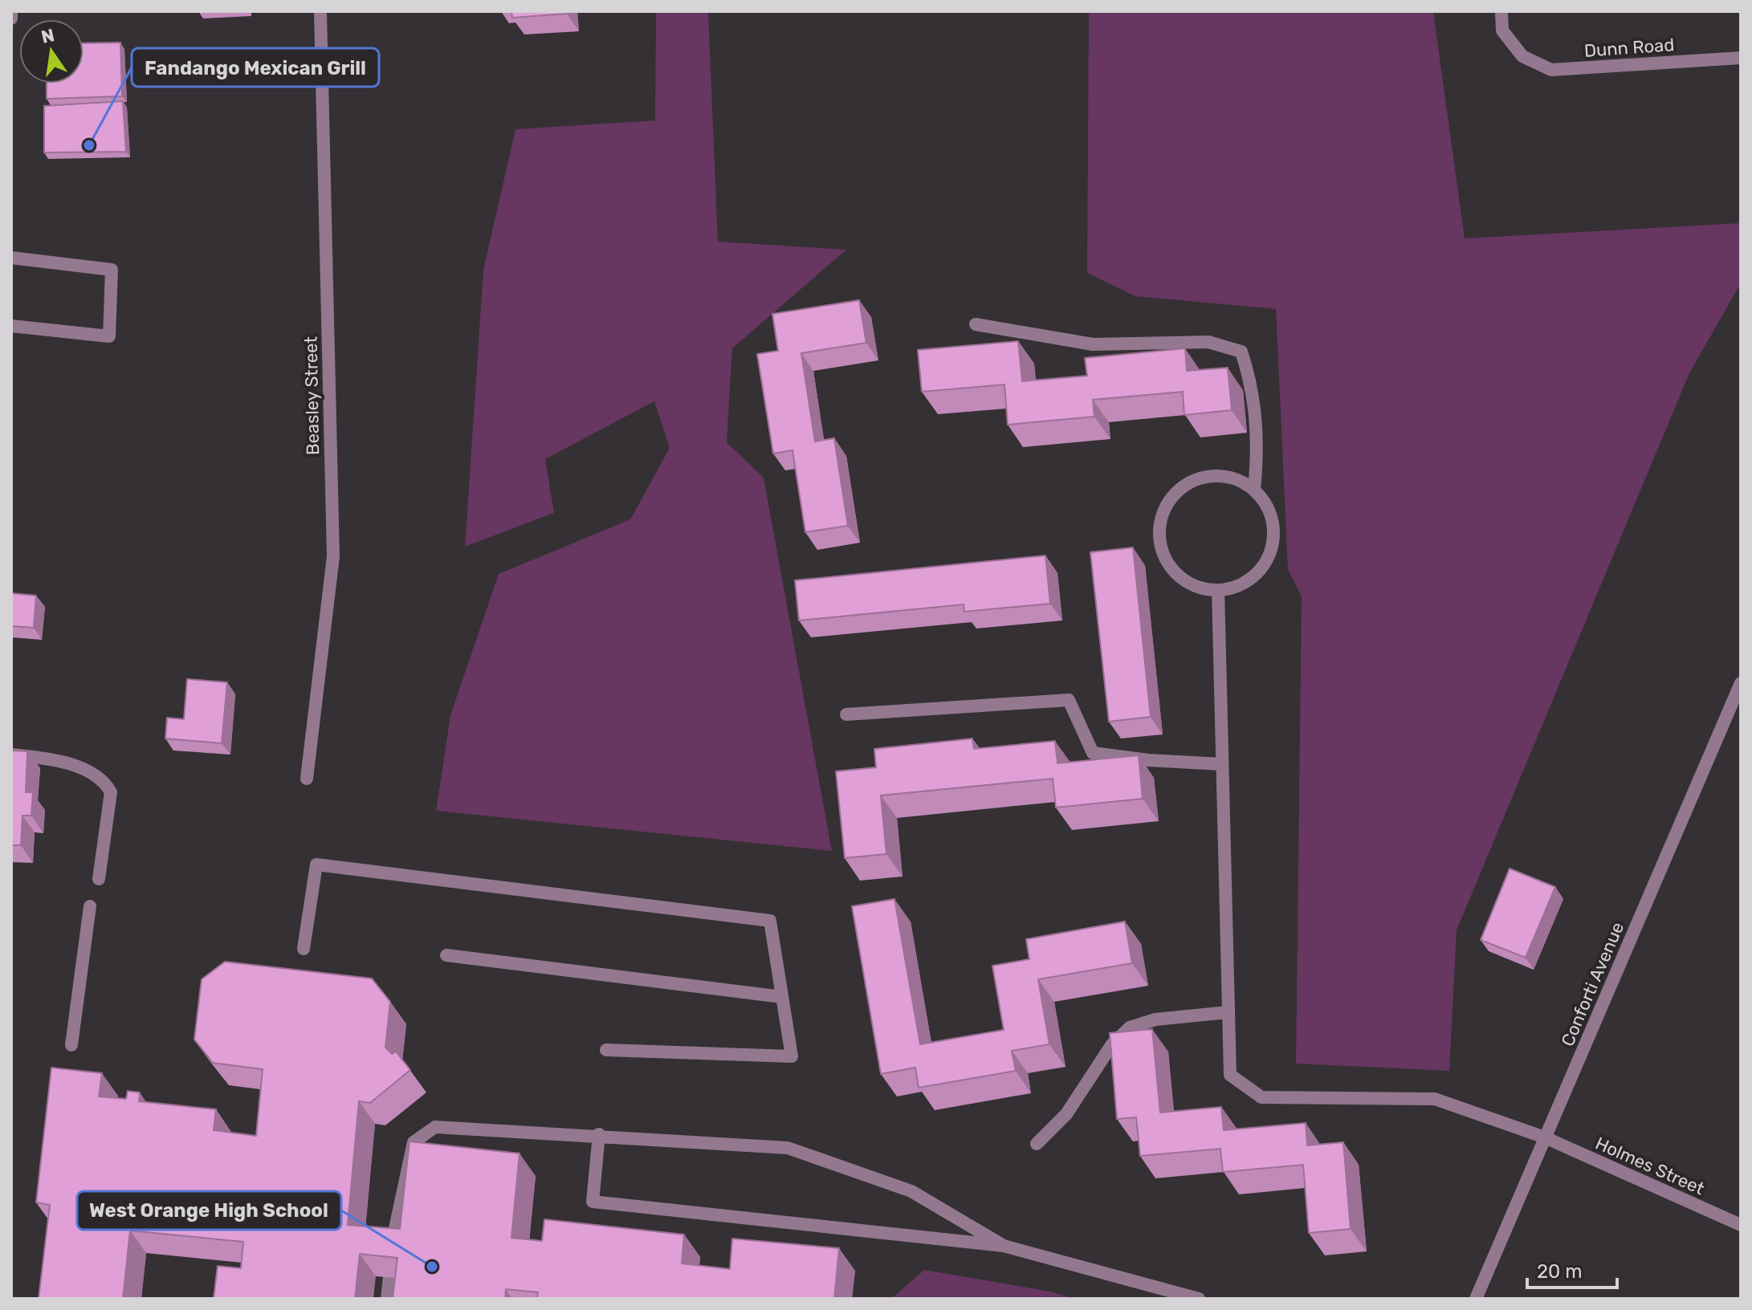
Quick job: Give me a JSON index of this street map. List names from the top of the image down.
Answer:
{
  "streets": {
    "street": [
      "Dunn Road",
      "Beasley Street",
      "Conforti Avenue",
      "Holmes Street"
    ]
  },
  "crossings": [
    ["Conforti Avenue", "Holmes Street"]
  ],
  "places": ["Fandango Mexican Grill", "West Orange High School"],
  "scale_bar": "20 m",
  "north": "top"
}
